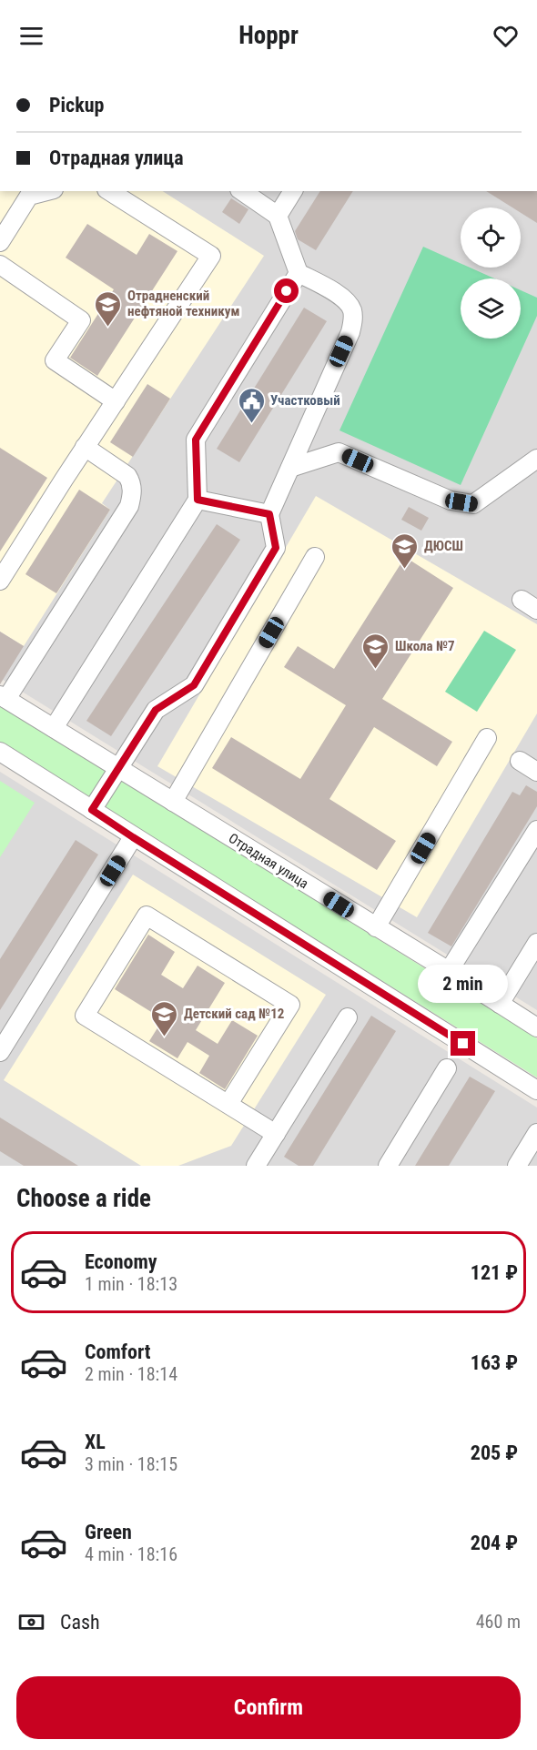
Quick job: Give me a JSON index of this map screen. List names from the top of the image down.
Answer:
{
  "streets": {
    "street": ["Отрадная улица"]
  },
  "places": {
    "school or university": [
      "Отрадненский нефтяной техникум",
      "ДЮСШ",
      "Школа №7",
      "Детский сад №12"
    ],
    "public building": ["Участковый"]
  },
  "page": {
    "header": "Hoppr",
    "banner": ["Pickup", "Отрадная улица"],
    "bubble": "2 min",
    "heading": "Choose a ride",
    "list": [
      {
        "name": "Economy",
        "note": "1 min · 18:13",
        "value": "121 ₽"
      },
      {
        "name": "Comfort",
        "note": "2 min · 18:14",
        "value": "163 ₽"
      },
      {
        "name": "XL",
        "note": "3 min · 18:15",
        "value": "205 ₽"
      },
      {
        "name": "Green",
        "note": "4 min · 18:16",
        "value": "204 ₽"
      }
    ],
    "pay": ["Cash", "460 m"],
    "buttons": "Confirm"
  }
}
